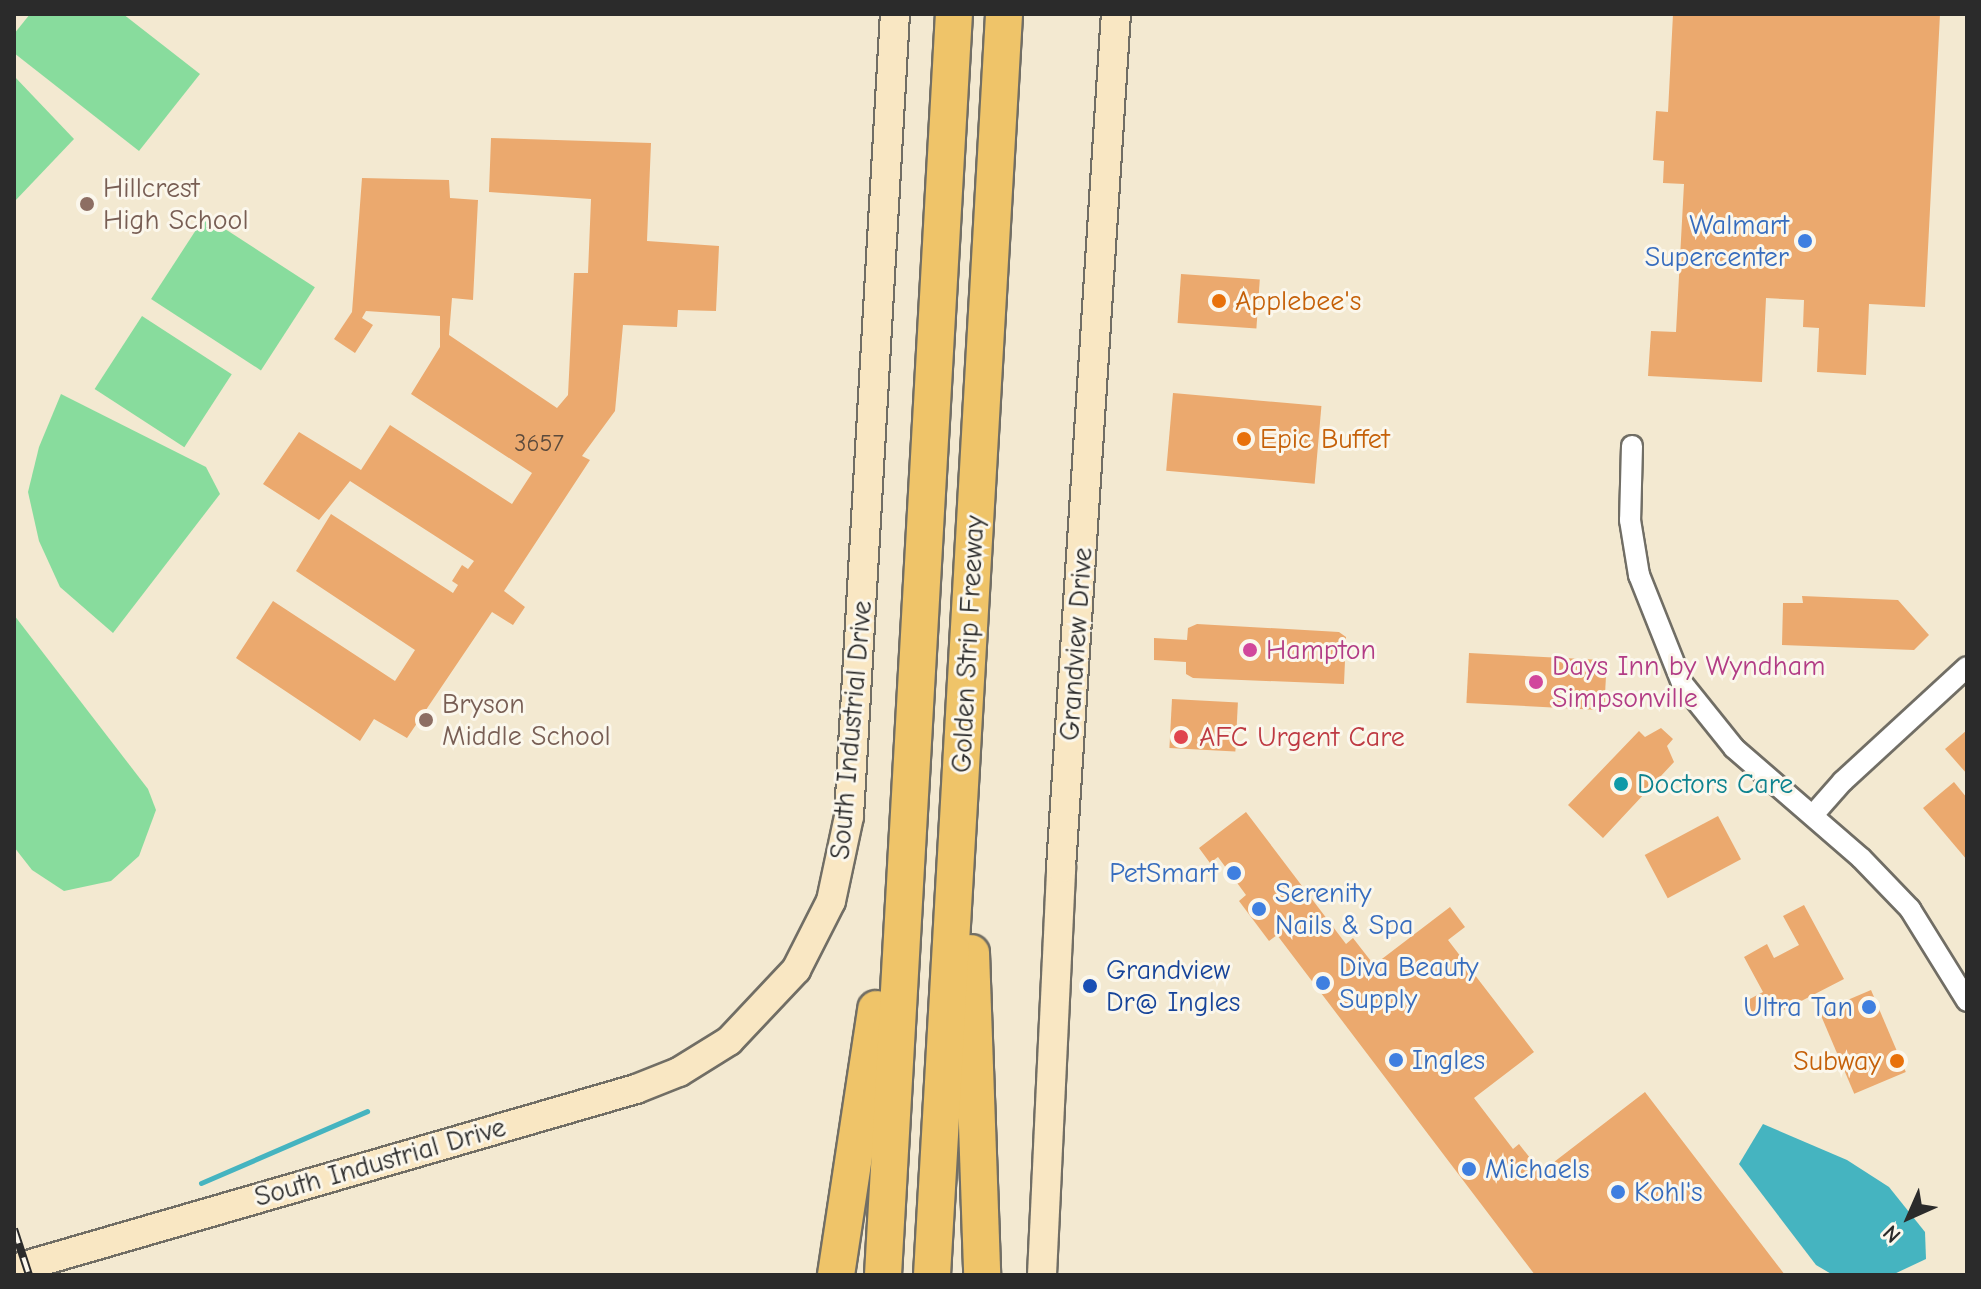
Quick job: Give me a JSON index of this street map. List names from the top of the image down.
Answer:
{
  "streets": {
    "highway": ["Golden Strip Freeway"],
    "street": ["Grandview Drive", "South Industrial Drive"]
  },
  "places": [
    "Hillcrest High School",
    "Walmart Supercenter",
    "Applebee's",
    "Epic Buffet",
    "Hampton",
    "Days Inn by Wyndham Simpsonville",
    "Bryson Middle School",
    "AFC Urgent Care",
    "Doctors Care",
    "PetSmart",
    "Serenity Nails & Spa",
    "Diva Beauty Supply",
    "Grandview Dr@ Ingles",
    "Ultra Tan",
    "Ingles",
    "Subway",
    "Michaels",
    "Kohl's"
  ],
  "house_numbers": ["3657"],
  "north": "bottom left"
}
